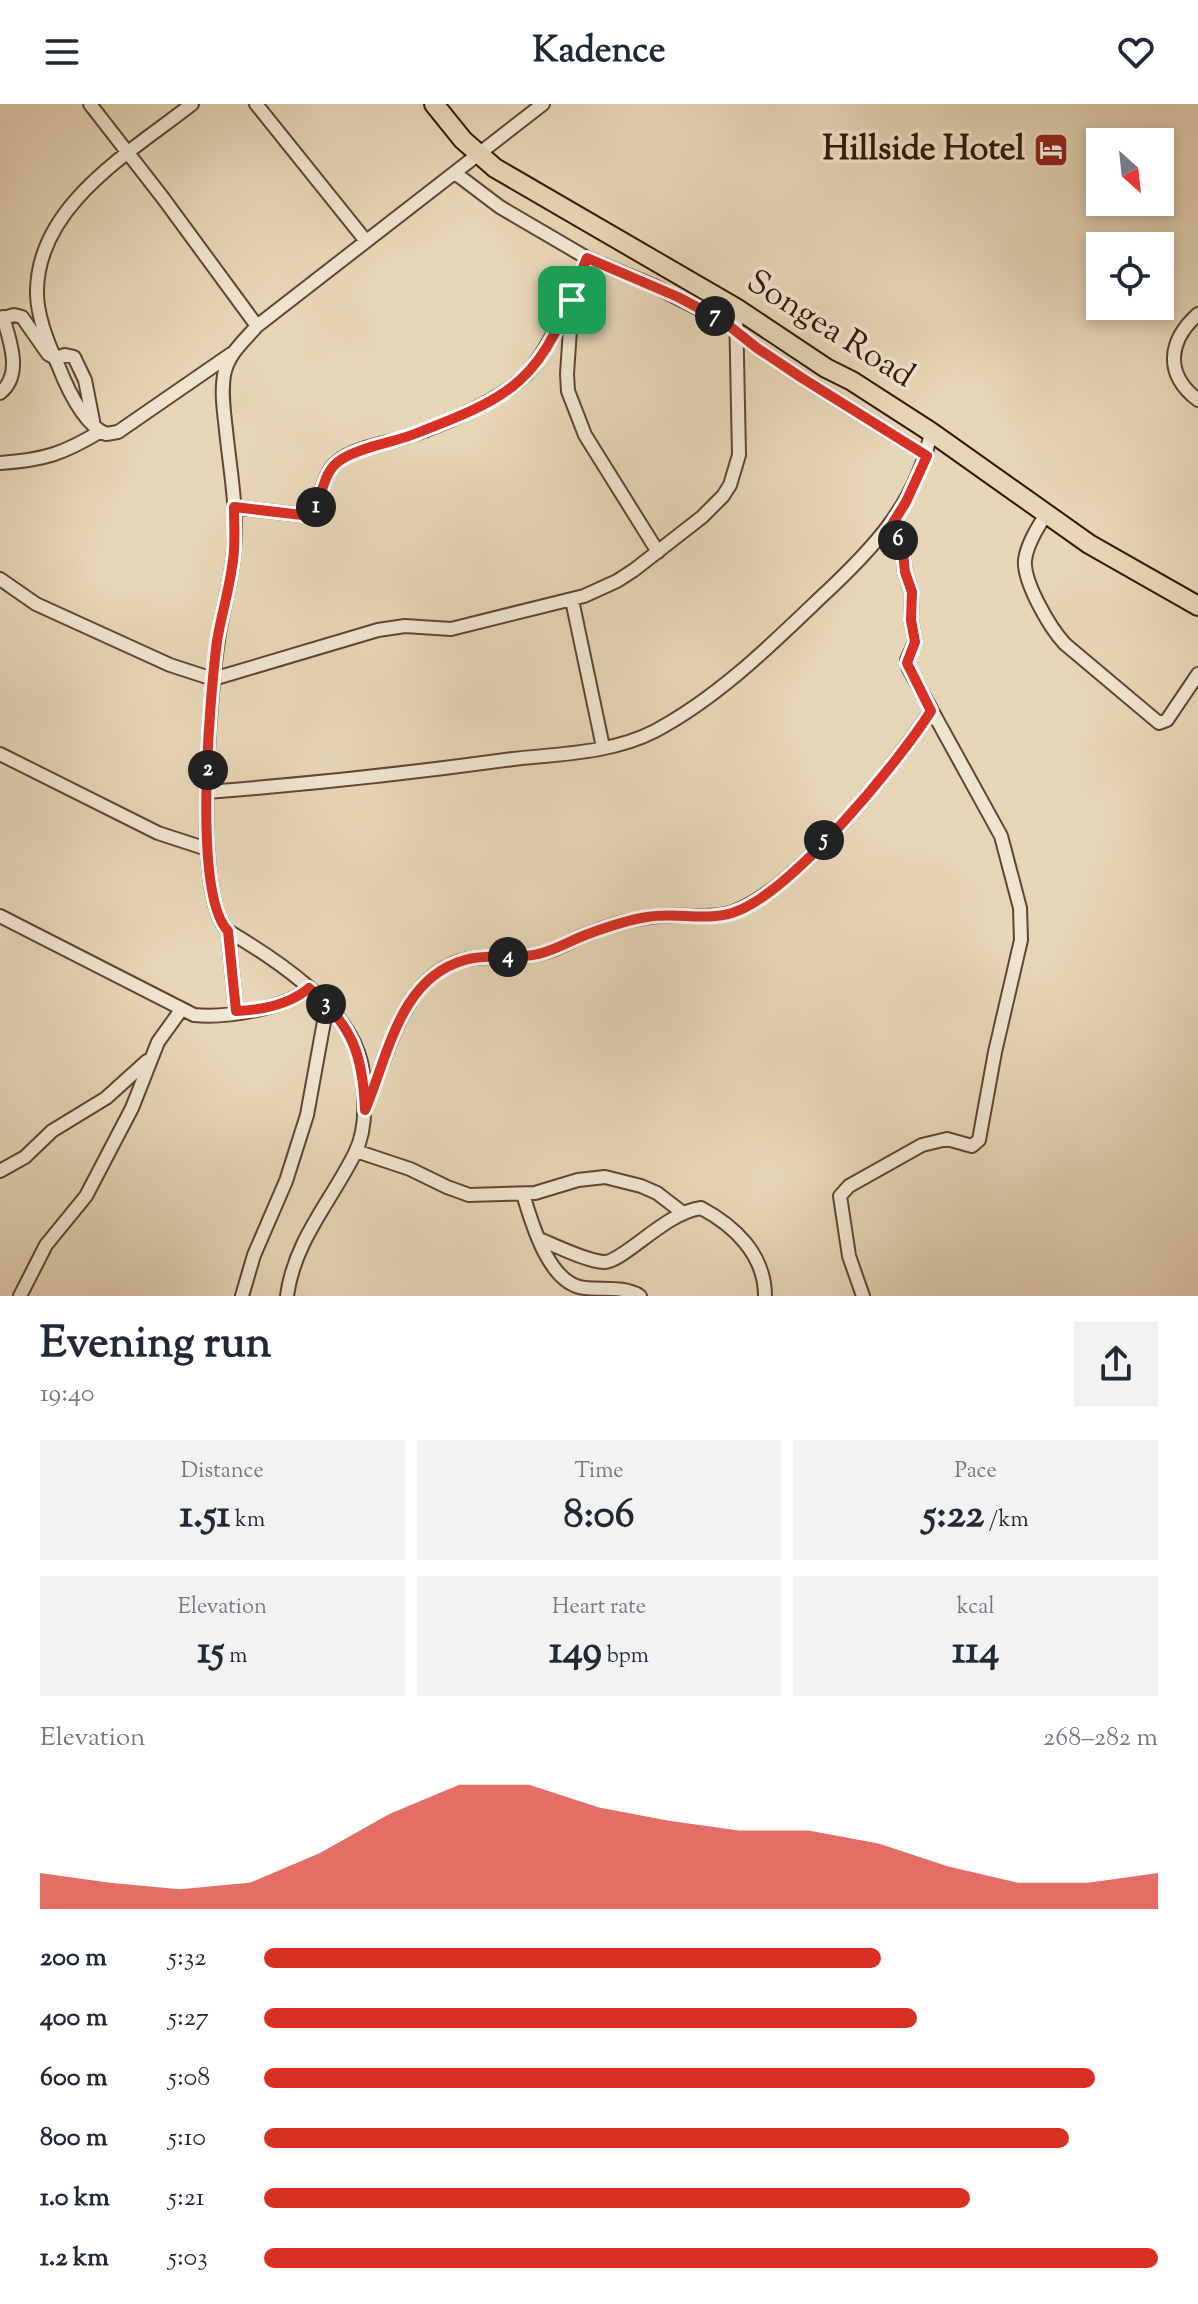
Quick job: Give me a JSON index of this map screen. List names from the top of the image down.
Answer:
{
  "streets": {
    "highway": ["Songea Road"]
  },
  "places": {
    "hotel": ["Hillside Hotel"]
  },
  "north": "bottom right",
  "page": {
    "header": "Kadence",
    "pins": [
      "7",
      "1",
      "6",
      "2",
      "5",
      "4",
      "3"
    ],
    "heading": ["Evening run", "19:40"],
    "stats": [
      ["Distance", "1.51 km"],
      ["Time", "8:06"],
      ["Pace", "5:22 /km"],
      ["Elevation", "15 m"],
      ["Heart rate", "149 bpm"],
      ["kcal", "114"]
    ],
    "chart": ["Elevation", "268–282 m"],
    "list": [
      {
        "name": "200 m",
        "note": "5:32"
      },
      {
        "name": "400 m",
        "note": "5:27"
      },
      {
        "name": "600 m",
        "note": "5:08"
      },
      {
        "name": "800 m",
        "note": "5:10"
      },
      {
        "name": "1.0 km",
        "note": "5:21"
      },
      {
        "name": "1.2 km",
        "note": "5:03"
      }
    ]
  }
}
